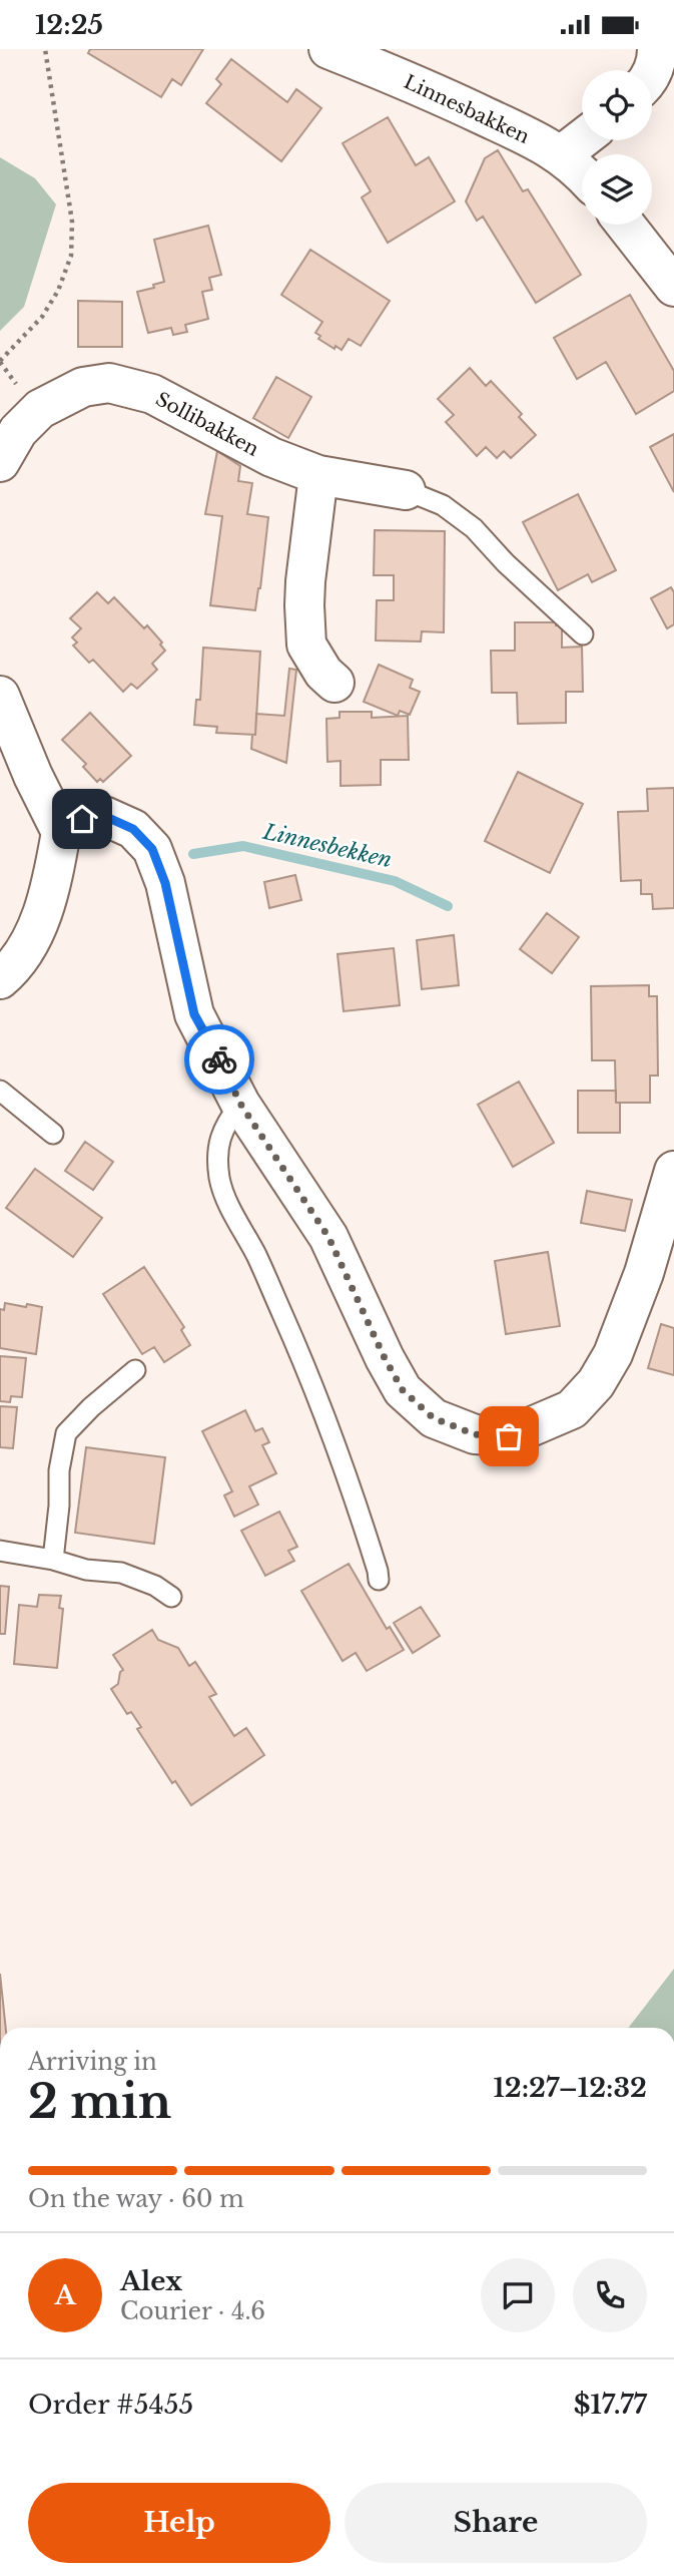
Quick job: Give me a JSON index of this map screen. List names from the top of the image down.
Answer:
{
  "streets": {
    "street": ["Linnesbakken", "Sollibakken"]
  },
  "water": ["Linnesbekken"],
  "page": {
    "status": "12:25",
    "heading": ["2 min", "Arriving in", "12:27–12:32"],
    "panel": [
      "Alex",
      "Courier · 4.6",
      "Order #5455",
      "$17.77"
    ],
    "bar": "On the way · 60 m",
    "round": "A",
    "buttons": ["Help", "Share"]
  }
}
